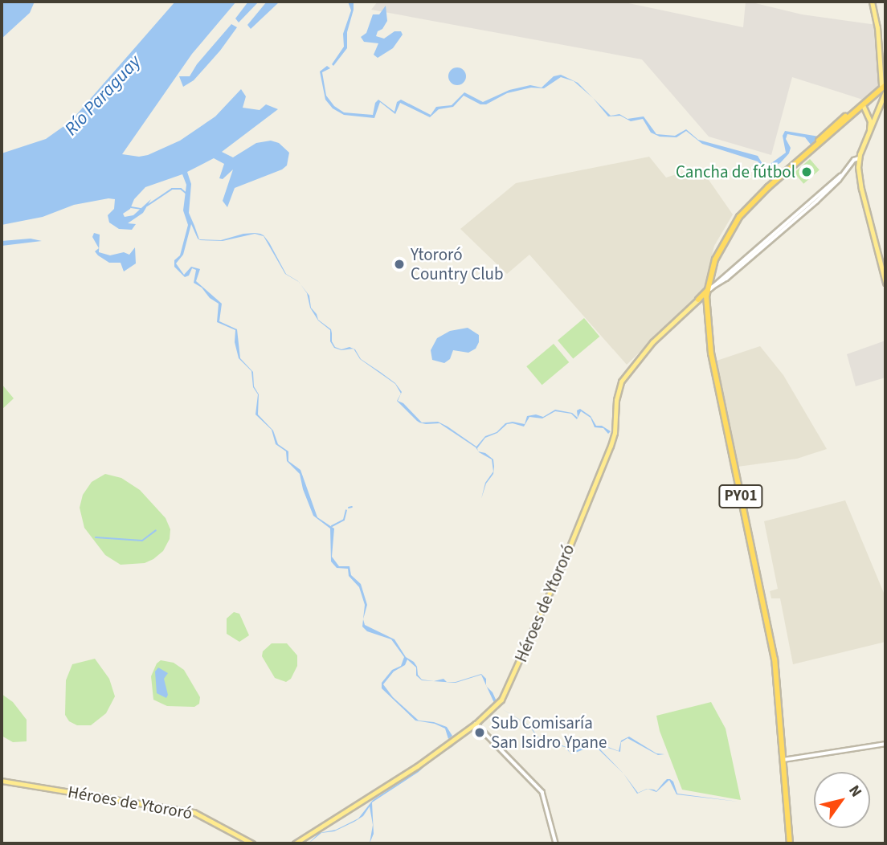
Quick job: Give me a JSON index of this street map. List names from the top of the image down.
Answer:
{
  "streets": {
    "highway": ["PY01"],
    "main road": ["Héroes de Ytororó"]
  },
  "water": ["Río Paraguay"],
  "places": ["Cancha de fútbol", "Ytororó Country Club", "Sub Comisaría San Isidro Ypane"],
  "north": "top right"
}
